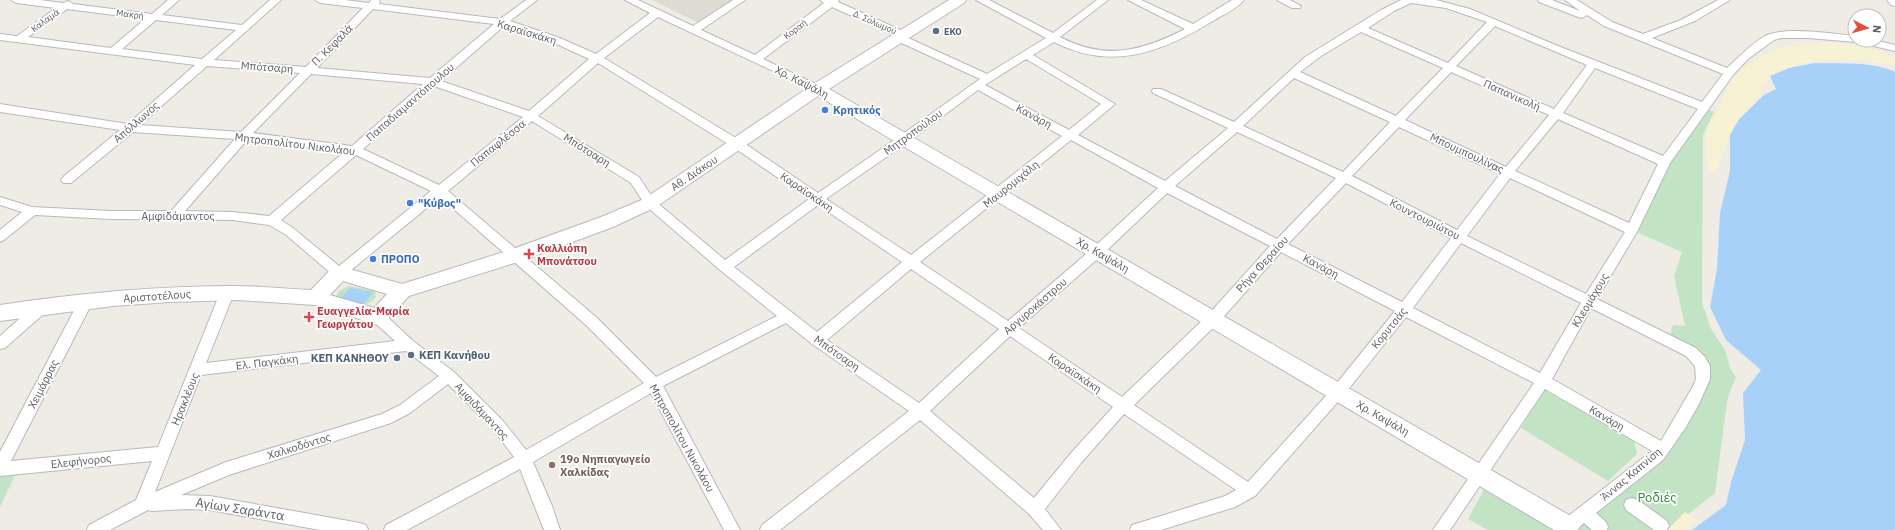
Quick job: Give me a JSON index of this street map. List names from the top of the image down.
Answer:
{
  "streets": {
    "street": [
      "Μακρή",
      "Καλαμά",
      "Δ. Σολωμού",
      "Κοραή",
      "Καραϊσκάκη",
      "Π. Κεφαλά",
      "Μπότσαρη",
      "Χρ. Καψάλη",
      "Παπανικολή",
      "Παπαδιαμαντόπουλου",
      "Κανάρη",
      "Απόλλωνος",
      "Μητροπούλου",
      "Παπαφλέσσα",
      "Μητροπολίτου Νικολάου",
      "Μπουμπουλίνας",
      "Αθ. Διάκου",
      "Μαυρομιχάλη",
      "Αμφιδάμαντος",
      "Κουντουριώτου",
      "Ρήγα Φεραίου",
      "Αριστοτέλους",
      "Κλεομάχους",
      "Αργυροκάστρου",
      "Κορυτσάς",
      "Ελ. Παγκάκη",
      "Χειμάρρας",
      "Ηρακλέους",
      "Χαλκοδόντος",
      "Ελεφήνορος",
      "Άννας Καπνίση",
      "Αγίων Σαράντα"
    ]
  },
  "crossings": [
    ["Μακρή", "Καλαμά"],
    ["Μακρή", "Απόλλωνος"],
    ["Καλαμά", "Μπότσαρη"],
    ["Δ. Σολωμού", "Κοραή"],
    ["Δ. Σολωμού", "Κανάρη"],
    ["Δ. Σολωμού", "Αθ. Διάκου"],
    ["Κοραή", "Χρ. Καψάλη"],
    ["Καραϊσκάκη", "Π. Κεφαλά"],
    ["Καραϊσκάκη", "Παπαδιαμαντόπουλου"],
    ["Καραϊσκάκη", "Μητροπούλου"],
    ["Καραϊσκάκη", "Παπαφλέσσα"],
    ["Καραϊσκάκη", "Αθ. Διάκου"],
    ["Καραϊσκάκη", "Μαυρομιχάλη"],
    ["Καραϊσκάκη", "Ρήγα Φεραίου"],
    ["Καραϊσκάκη", "Αργυροκάστρου"],
    ["Καραϊσκάκη", "Κορυτσάς"],
    ["Π. Κεφαλά", "Μπότσαρη"],
    ["Π. Κεφαλά", "Μητροπολίτου Νικολάου"],
    ["Π. Κεφαλά", "Αμφιδάμαντος"],
    ["Μπότσαρη", "Παπαδιαμαντόπουλου"],
    ["Μπότσαρη", "Απόλλωνος"],
    ["Μπότσαρη", "Μητροπούλου"],
    ["Μπότσαρη", "Παπαφλέσσα"],
    ["Μπότσαρη", "Αθ. Διάκου"],
    ["Μπότσαρη", "Μαυρομιχάλη"],
    ["Μπότσαρη", "Ρήγα Φεραίου"],
    ["Μπότσαρη", "Αργυροκάστρου"],
    ["Χρ. Καψάλη", "Μητροπούλου"],
    ["Χρ. Καψάλη", "Παπαφλέσσα"],
    ["Χρ. Καψάλη", "Αθ. Διάκου"],
    ["Χρ. Καψάλη", "Μαυρομιχάλη"],
    ["Χρ. Καψάλη", "Ρήγα Φεραίου"],
    ["Χρ. Καψάλη", "Κλεομάχους"],
    ["Χρ. Καψάλη", "Αργυροκάστρου"],
    ["Χρ. Καψάλη", "Κορυτσάς"],
    ["Χρ. Καψάλη", "Άννας Καπνίση"],
    ["Παπανικολή", "Ρήγα Φεραίου"],
    ["Παπανικολή", "Κλεομάχους"],
    ["Παπανικολή", "Αργυροκάστρου"],
    ["Παπανικολή", "Κορυτσάς"],
    ["Παπαδιαμαντόπουλου", "Μητροπολίτου Νικολάου"],
    ["Παπαδιαμαντόπουλου", "Αμφιδάμαντος"],
    ["Κανάρη", "Μητροπούλου"],
    ["Κανάρη", "Αθ. Διάκου"],
    ["Κανάρη", "Μαυρομιχάλη"],
    ["Κανάρη", "Ρήγα Φεραίου"],
    ["Κανάρη", "Κλεομάχους"],
    ["Κανάρη", "Αργυροκάστρου"],
    ["Κανάρη", "Κορυτσάς"],
    ["Κανάρη", "Άννας Καπνίση"],
    ["Απόλλωνος", "Μητροπολίτου Νικολάου"],
    ["Μητροπούλου", "Μαυρομιχάλη"],
    ["Παπαφλέσσα", "Μητροπολίτου Νικολάου"],
    ["Παπαφλέσσα", "Αμφιδάμαντος"],
    ["Μητροπολίτου Νικολάου", "Αθ. Διάκου"],
    ["Μπουμπουλίνας", "Ρήγα Φεραίου"],
    ["Μπουμπουλίνας", "Κλεομάχους"],
    ["Μπουμπουλίνας", "Αργυροκάστρου"],
    ["Μπουμπουλίνας", "Κορυτσάς"],
    ["Αμφιδάμαντος", "Αριστοτέλους"],
    ["Αμφιδάμαντος", "Ελ. Παγκάκη"],
    ["Αμφιδάμαντος", "Χαλκοδόντος"],
    ["Κουντουριώτου", "Ρήγα Φεραίου"],
    ["Κουντουριώτου", "Κλεομάχους"],
    ["Κουντουριώτου", "Αργυροκάστρου"],
    ["Κουντουριώτου", "Κορυτσάς"],
    ["Κουντουριώτου", "Άννας Καπνίση"],
    ["Αριστοτέλους", "Χειμάρρας"],
    ["Αριστοτέλους", "Ηρακλέους"],
    ["Ελ. Παγκάκη", "Ηρακλέους"],
    ["Χειμάρρας", "Ελεφήνορος"],
    ["Ηρακλέους", "Χαλκοδόντος"],
    ["Ηρακλέους", "Ελεφήνορος"],
    ["Ηρακλέους", "Αγίων Σαράντα"],
    ["Χαλκοδόντος", "Αγίων Σαράντα"]
  ],
  "parks": ["Ροδιές"],
  "places": {
    "other": [
      "ΕΚΟ",
      "Κρητικός",
      "\"Κύβος\"",
      "ΠΡΟΠΟ",
      "ΚΕΠ Κανήθου",
      "ΚΕΠ ΚΑΝΗΘΟΥ",
      "19ο Νηπιαγωγείο Χαλκίδας"
    ],
    "health": ["Καλλιόπη Μπονάτσου", "Ευαγγελία-Μαρία Γεωργάτου"]
  },
  "north": "right"
}
